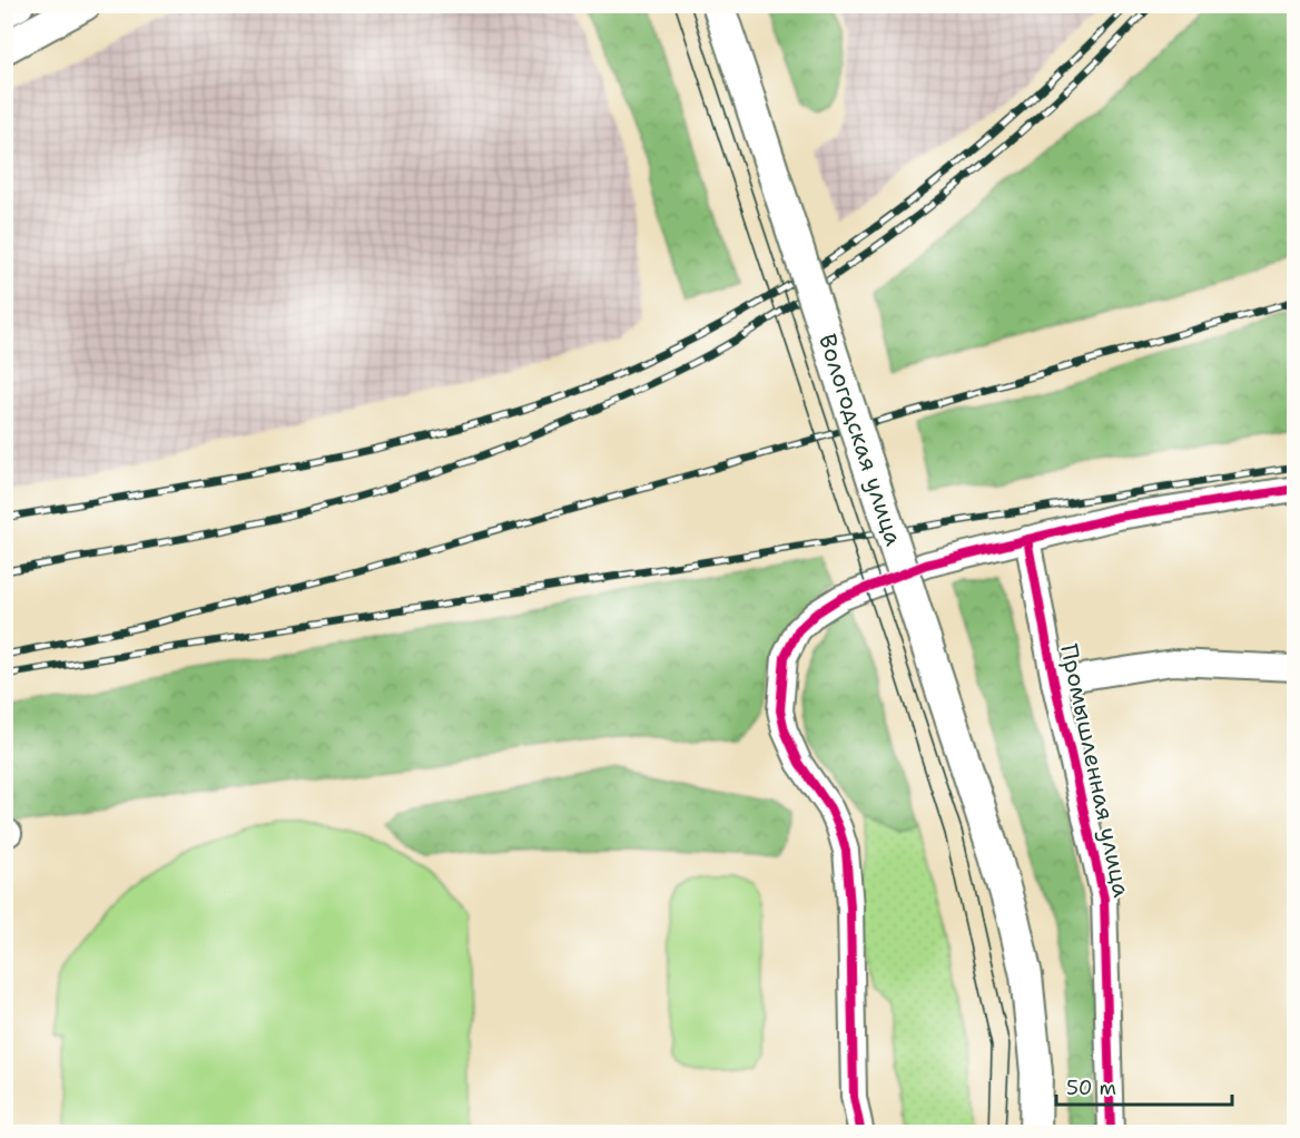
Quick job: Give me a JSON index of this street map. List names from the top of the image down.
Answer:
{
  "streets": {
    "main road": ["Вологодская улица"],
    "street": ["Промышленная улица"]
  },
  "scale_bar": "50 m"
}
